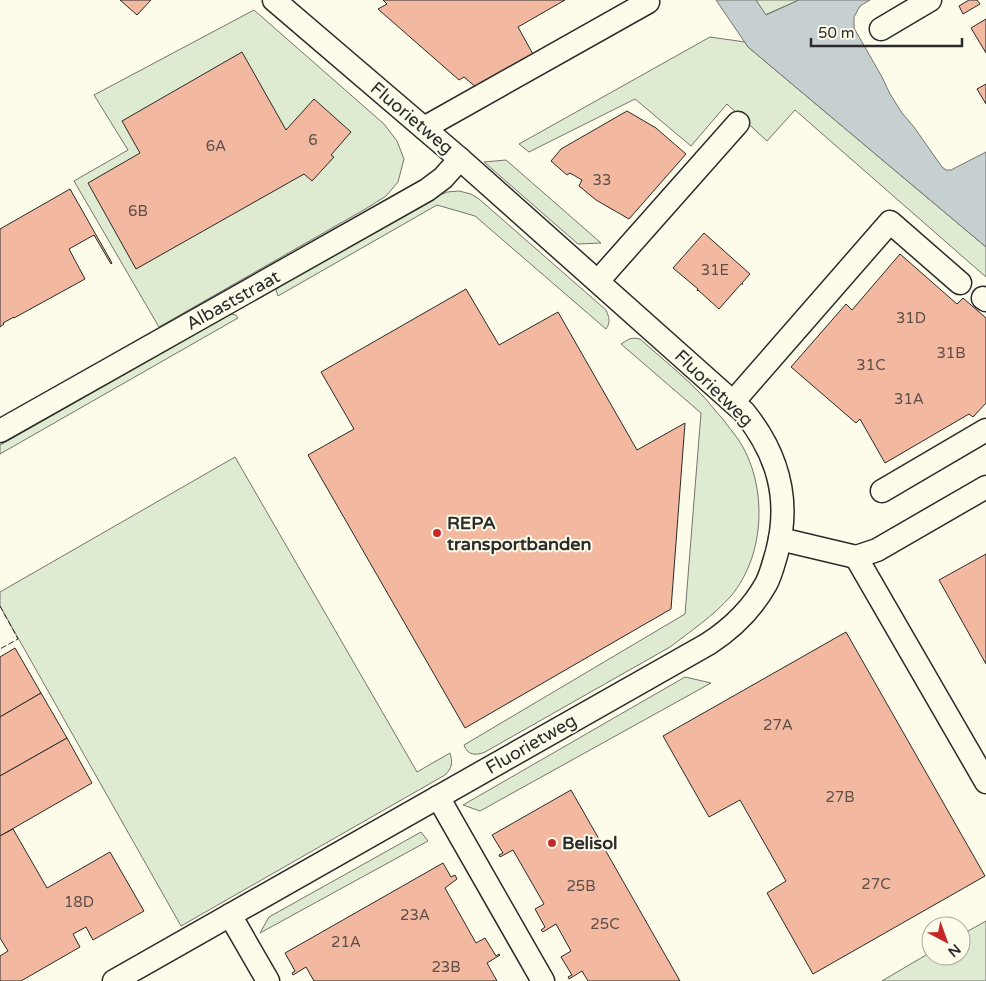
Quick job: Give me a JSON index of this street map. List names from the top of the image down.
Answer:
{
  "streets": {
    "street": ["Fluorietweg", "Albaststraat"]
  },
  "crossings": [
    ["Fluorietweg", "Albaststraat"]
  ],
  "places": ["REPA transportbanden", "Belisol"],
  "house_numbers": [
    "6",
    "6A",
    "33",
    "6B",
    "31E",
    "31D",
    "31B",
    "31C",
    "31A",
    "27A",
    "27B",
    "27C",
    "25B",
    "18D",
    "23A",
    "25C",
    "21A",
    "23B"
  ],
  "scale_bar": "50 m",
  "north": "bottom right"
}
